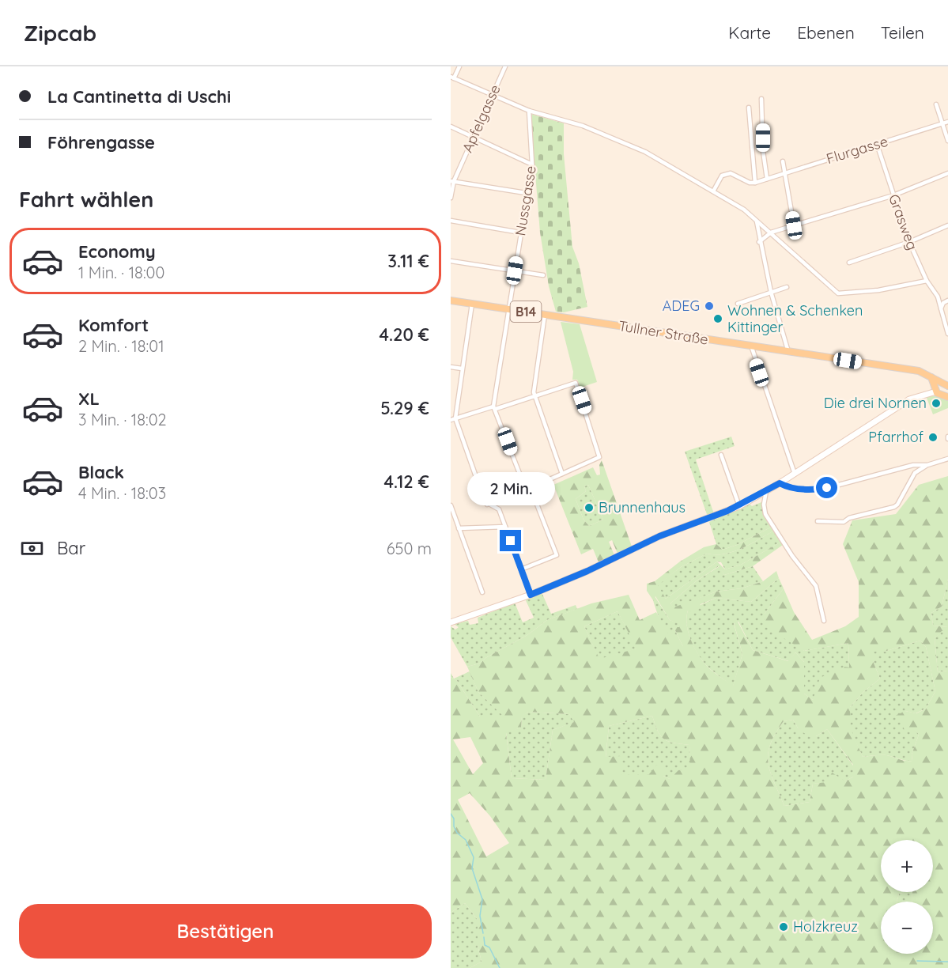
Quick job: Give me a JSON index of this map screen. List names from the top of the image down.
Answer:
{
  "streets": {
    "main road": ["B14", "Tullner Straße"],
    "street": [
      "Apfelgasse",
      "Flurgasse",
      "Nussgasse",
      "Grasweg"
    ]
  },
  "crossings": [
    ["Flurgasse", "Grasweg"],
    ["Nussgasse", "Tullner Straße"],
    ["B14", "Tullner Straße"]
  ],
  "places": [
    "ADEG",
    "Wohnen & Schenken Kittinger",
    "Die drei Nornen",
    "Pfarrhof",
    "Brunnenhaus",
    "Holzkreuz"
  ],
  "page": {
    "header": "Zipcab",
    "nav": ["Karte", "Ebenen", "Teilen"],
    "banner": ["La Cantinetta di Uschi", "Föhrengasse"],
    "heading": "Fahrt wählen",
    "list": [
      {
        "name": "Economy",
        "note": "1 Min. · 18:00",
        "value": "3.11 €"
      },
      {
        "name": "Komfort",
        "note": "2 Min. · 18:01",
        "value": "4.20 €"
      },
      {
        "name": "XL",
        "note": "3 Min. · 18:02",
        "value": "5.29 €"
      },
      {
        "name": "Black",
        "note": "4 Min. · 18:03",
        "value": "4.12 €"
      }
    ],
    "bubble": "2 Min.",
    "pay": ["Bar", "650 m"],
    "map_buttons": ["+", "−"],
    "buttons": "Bestätigen"
  }
}
